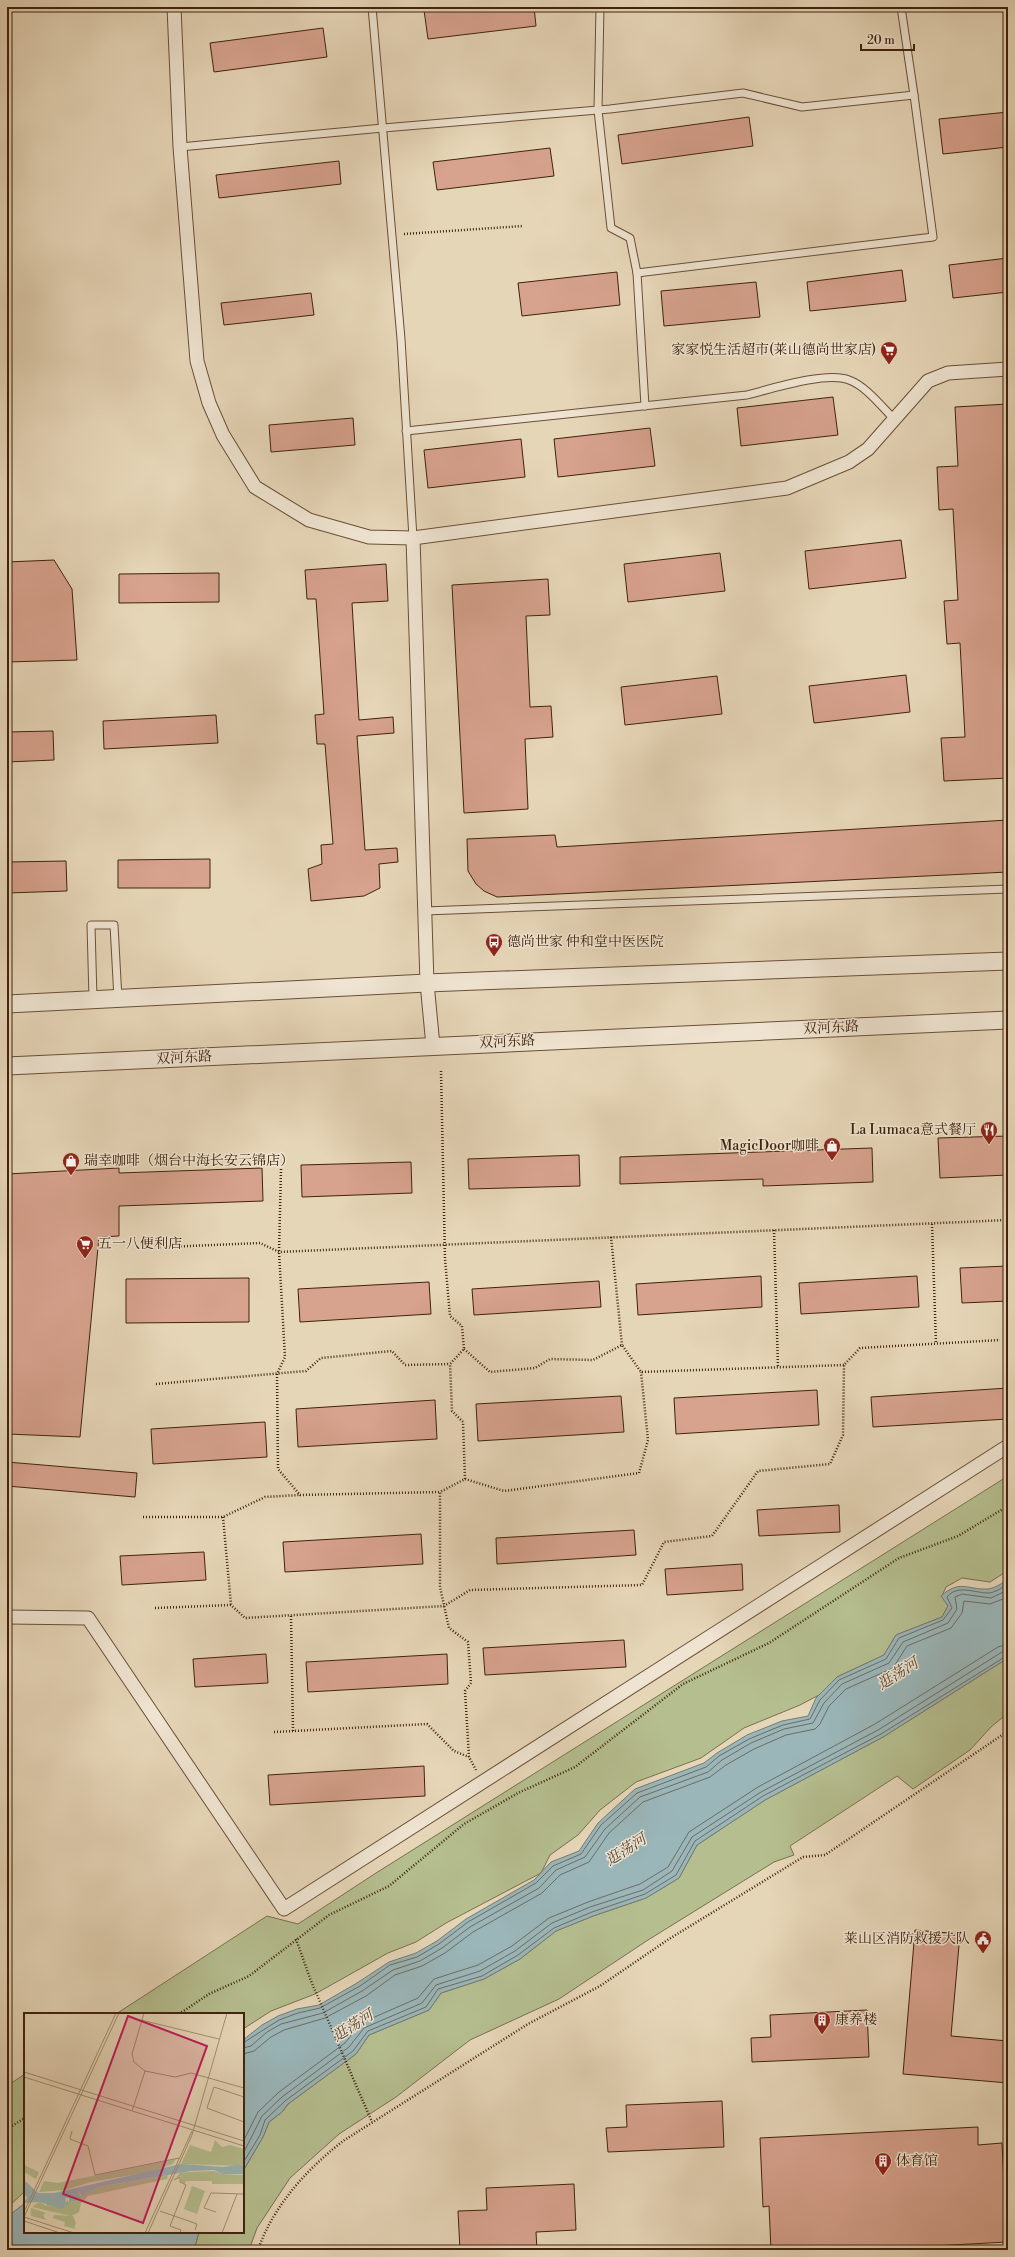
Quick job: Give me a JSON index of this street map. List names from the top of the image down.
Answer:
{
  "streets": {
    "street": ["双河东路"]
  },
  "water": ["逛荡河"],
  "places": {
    "supermarket": ["家家悦生活超市(莱山德尚世家店)", "五一八便利店"],
    "bus stop": ["德尚世家 仲和堂中医医院"],
    "restaurant": ["La Lumaca意式餐厅"],
    "shop": ["MagicDoor咖啡", "瑞幸咖啡（烟台中海长安云锦店）"],
    "public building": ["莱山区消防救援大队"],
    "building": ["康养楼", "体育馆"]
  },
  "scale_bar": "20 m"
}
